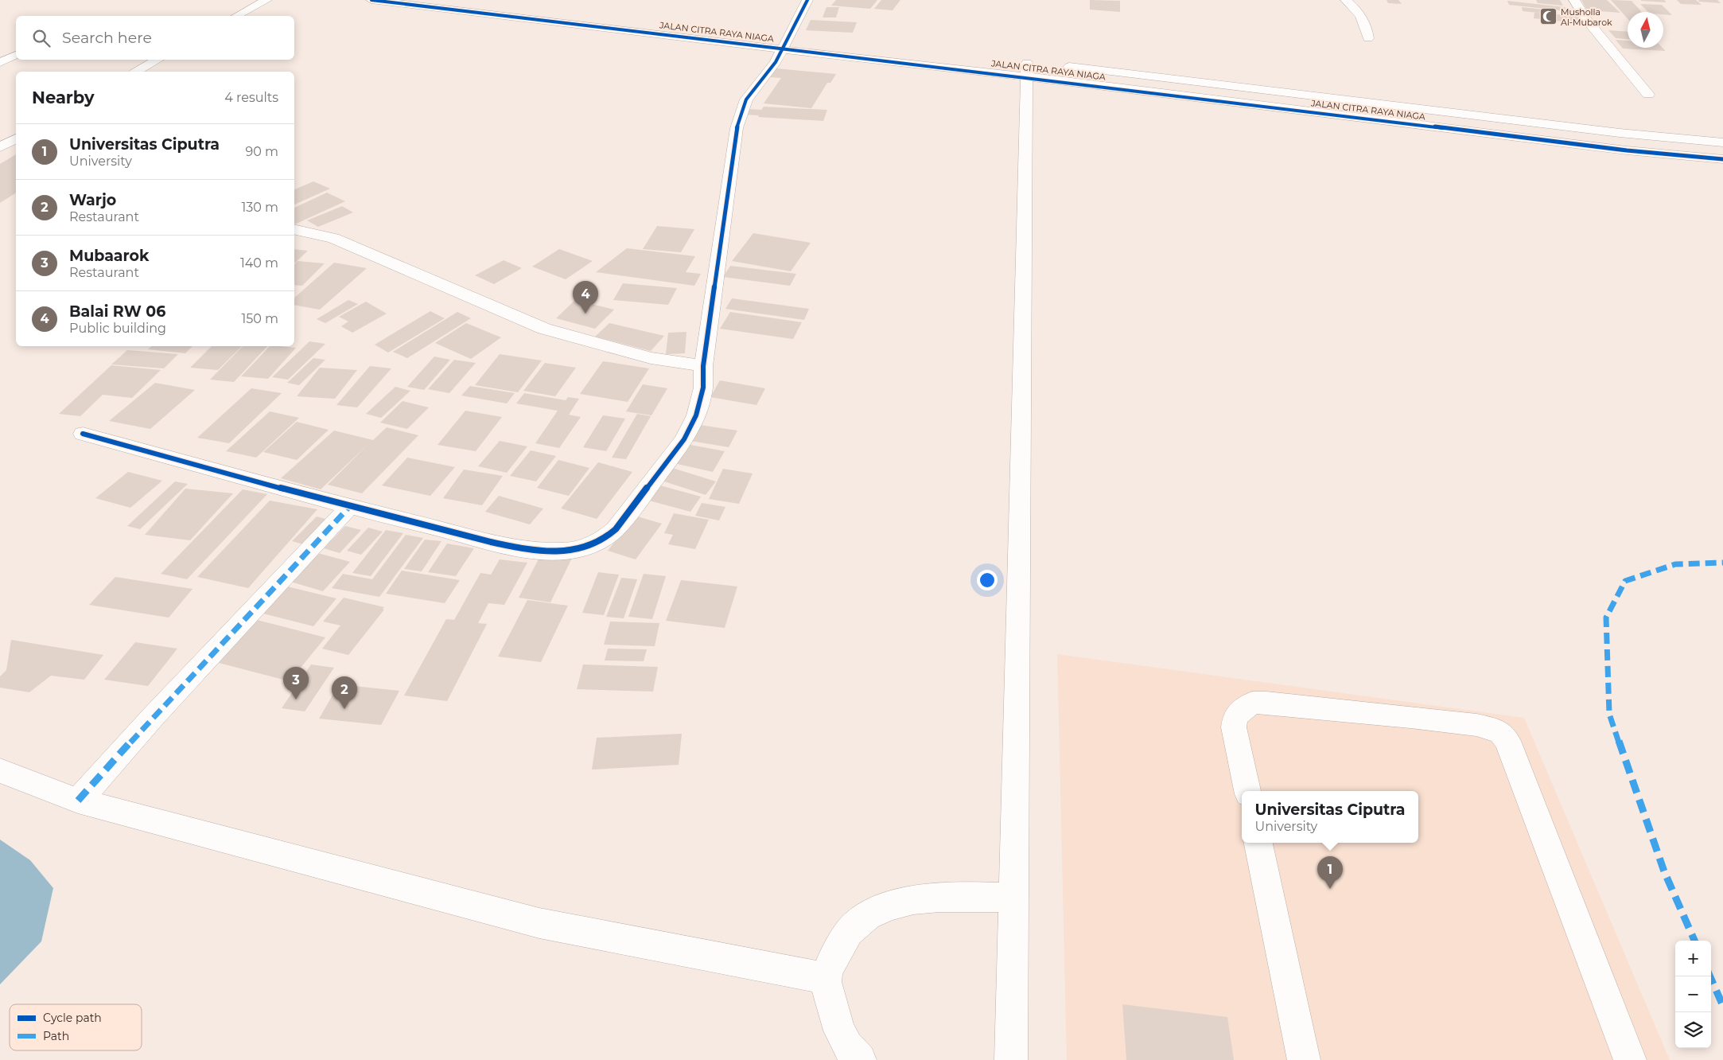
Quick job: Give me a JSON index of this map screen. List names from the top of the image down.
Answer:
{
  "streets": {
    "street": ["JALAN CITRA RAYA NIAGA"]
  },
  "places": {
    "mosque": ["Musholla Al-Mubarok"]
  },
  "legend": ["Cycle path", "Path"],
  "north": "top",
  "page": {
    "search": "Search here",
    "heading": ["Nearby", "4 results"],
    "list": [
      {
        "mark": "1",
        "name": "Universitas Ciputra",
        "note": "University",
        "value": "90 m"
      },
      {
        "mark": "2",
        "name": "Warjo",
        "note": "Restaurant",
        "value": "130 m"
      },
      {
        "mark": "3",
        "name": "Mubaarok",
        "note": "Restaurant",
        "value": "140 m"
      },
      {
        "mark": "4",
        "name": "Balai RW 06",
        "note": "Public building",
        "value": "150 m"
      }
    ],
    "pins": [
      "4",
      "3",
      "2",
      "1"
    ],
    "popup": ["Universitas Ciputra", "University"],
    "map_buttons": ["+", "−"]
  }
}
